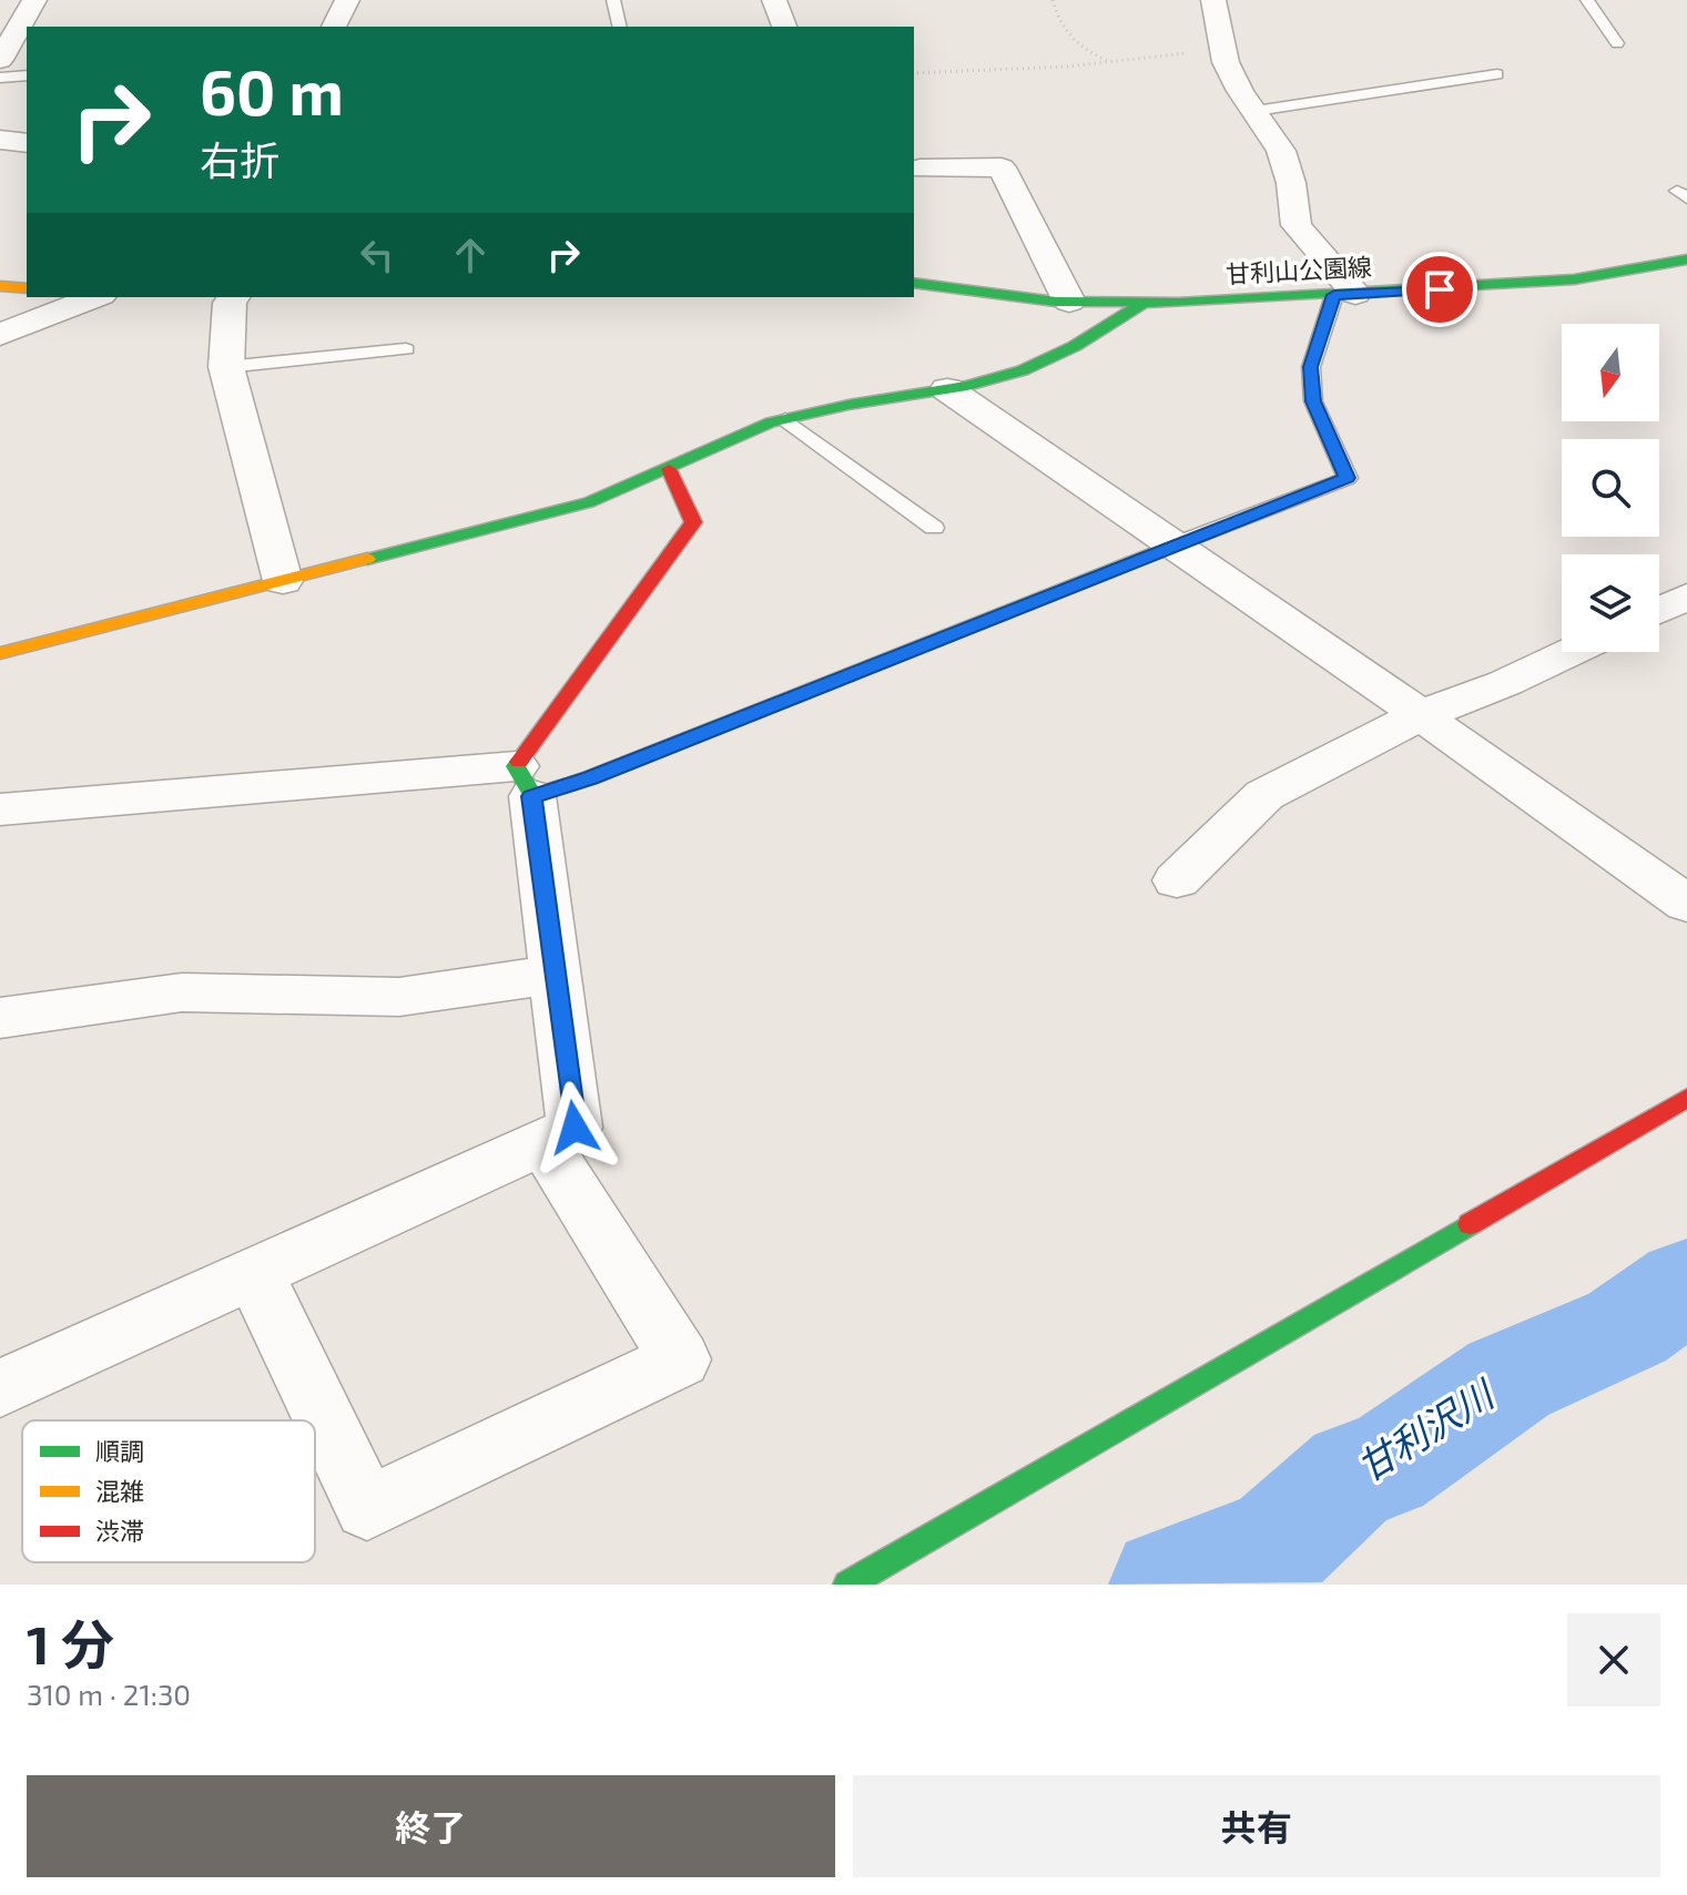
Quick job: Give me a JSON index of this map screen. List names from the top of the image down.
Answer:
{
  "streets": {
    "street": ["甘利山公園線"]
  },
  "water": ["甘利沢川"],
  "legend": ["順調", "混雑", "渋滞"],
  "north": "bottom",
  "page": {
    "turn": ["60 m", "右折"],
    "heading": ["1 分", "310 m · 21:30"],
    "buttons": ["終了", "共有"]
  }
}
